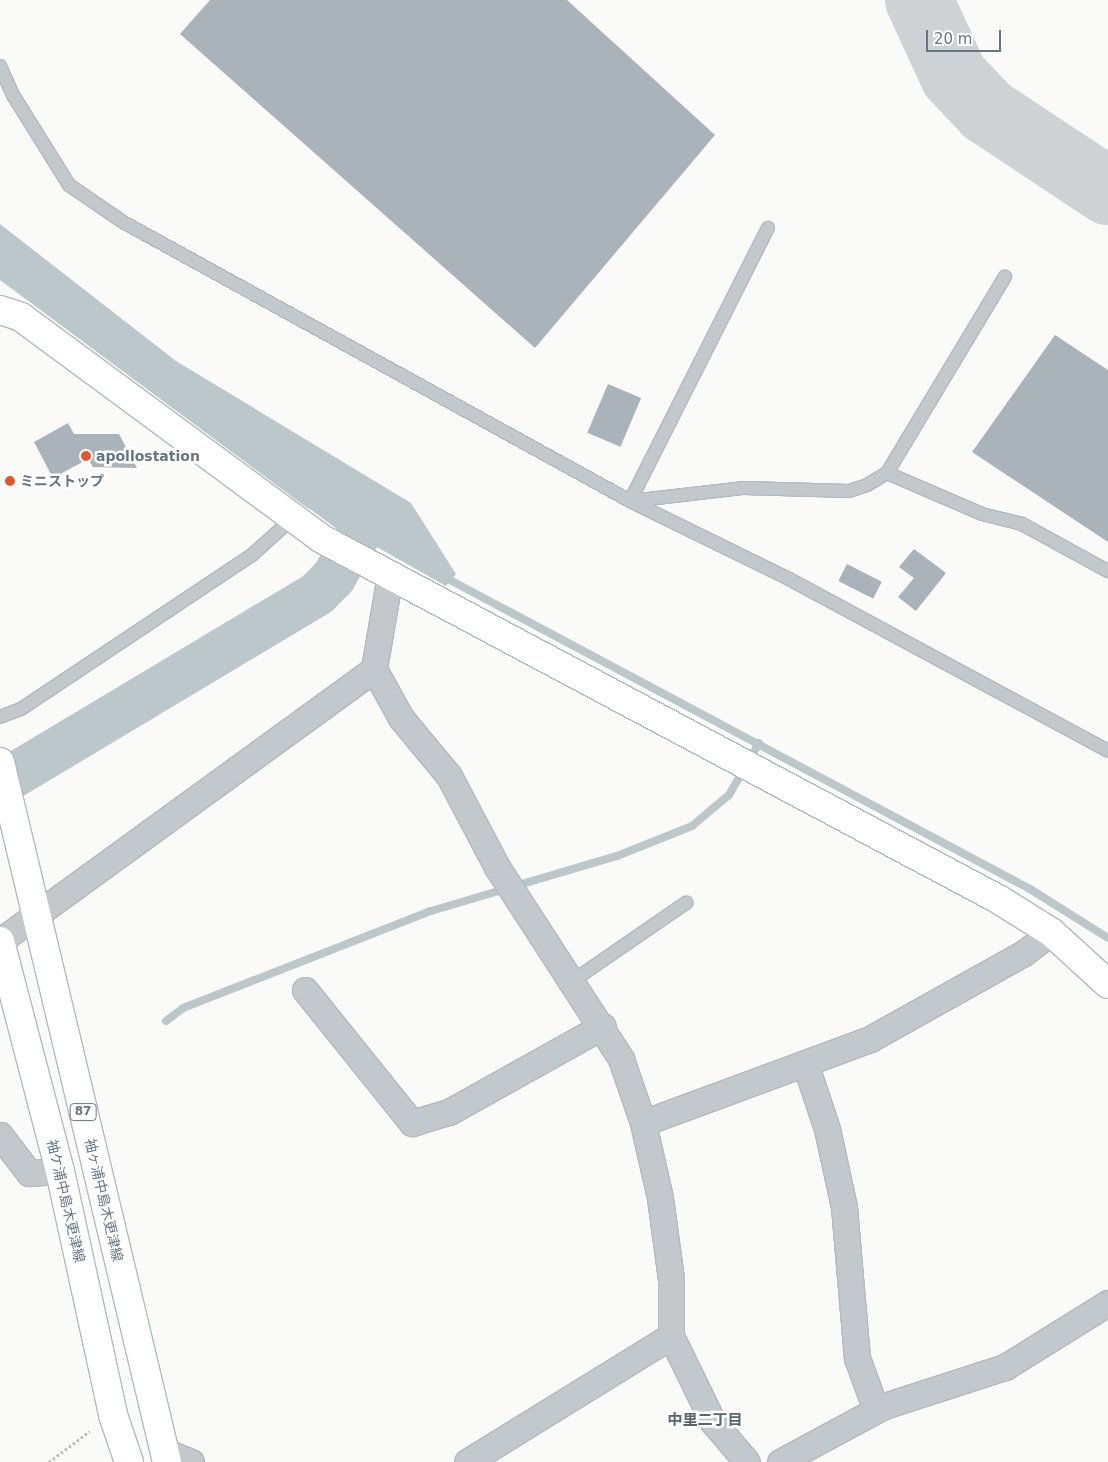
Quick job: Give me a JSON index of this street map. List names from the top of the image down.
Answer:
{
  "streets": {
    "street": ["87", "袖ヶ浦中島木更津線", "袖ケ浦中島木更津線"]
  },
  "districts": ["中里二丁目"],
  "places": ["apollostation", "ミニストップ"],
  "scale_bar": "20 m"
}
